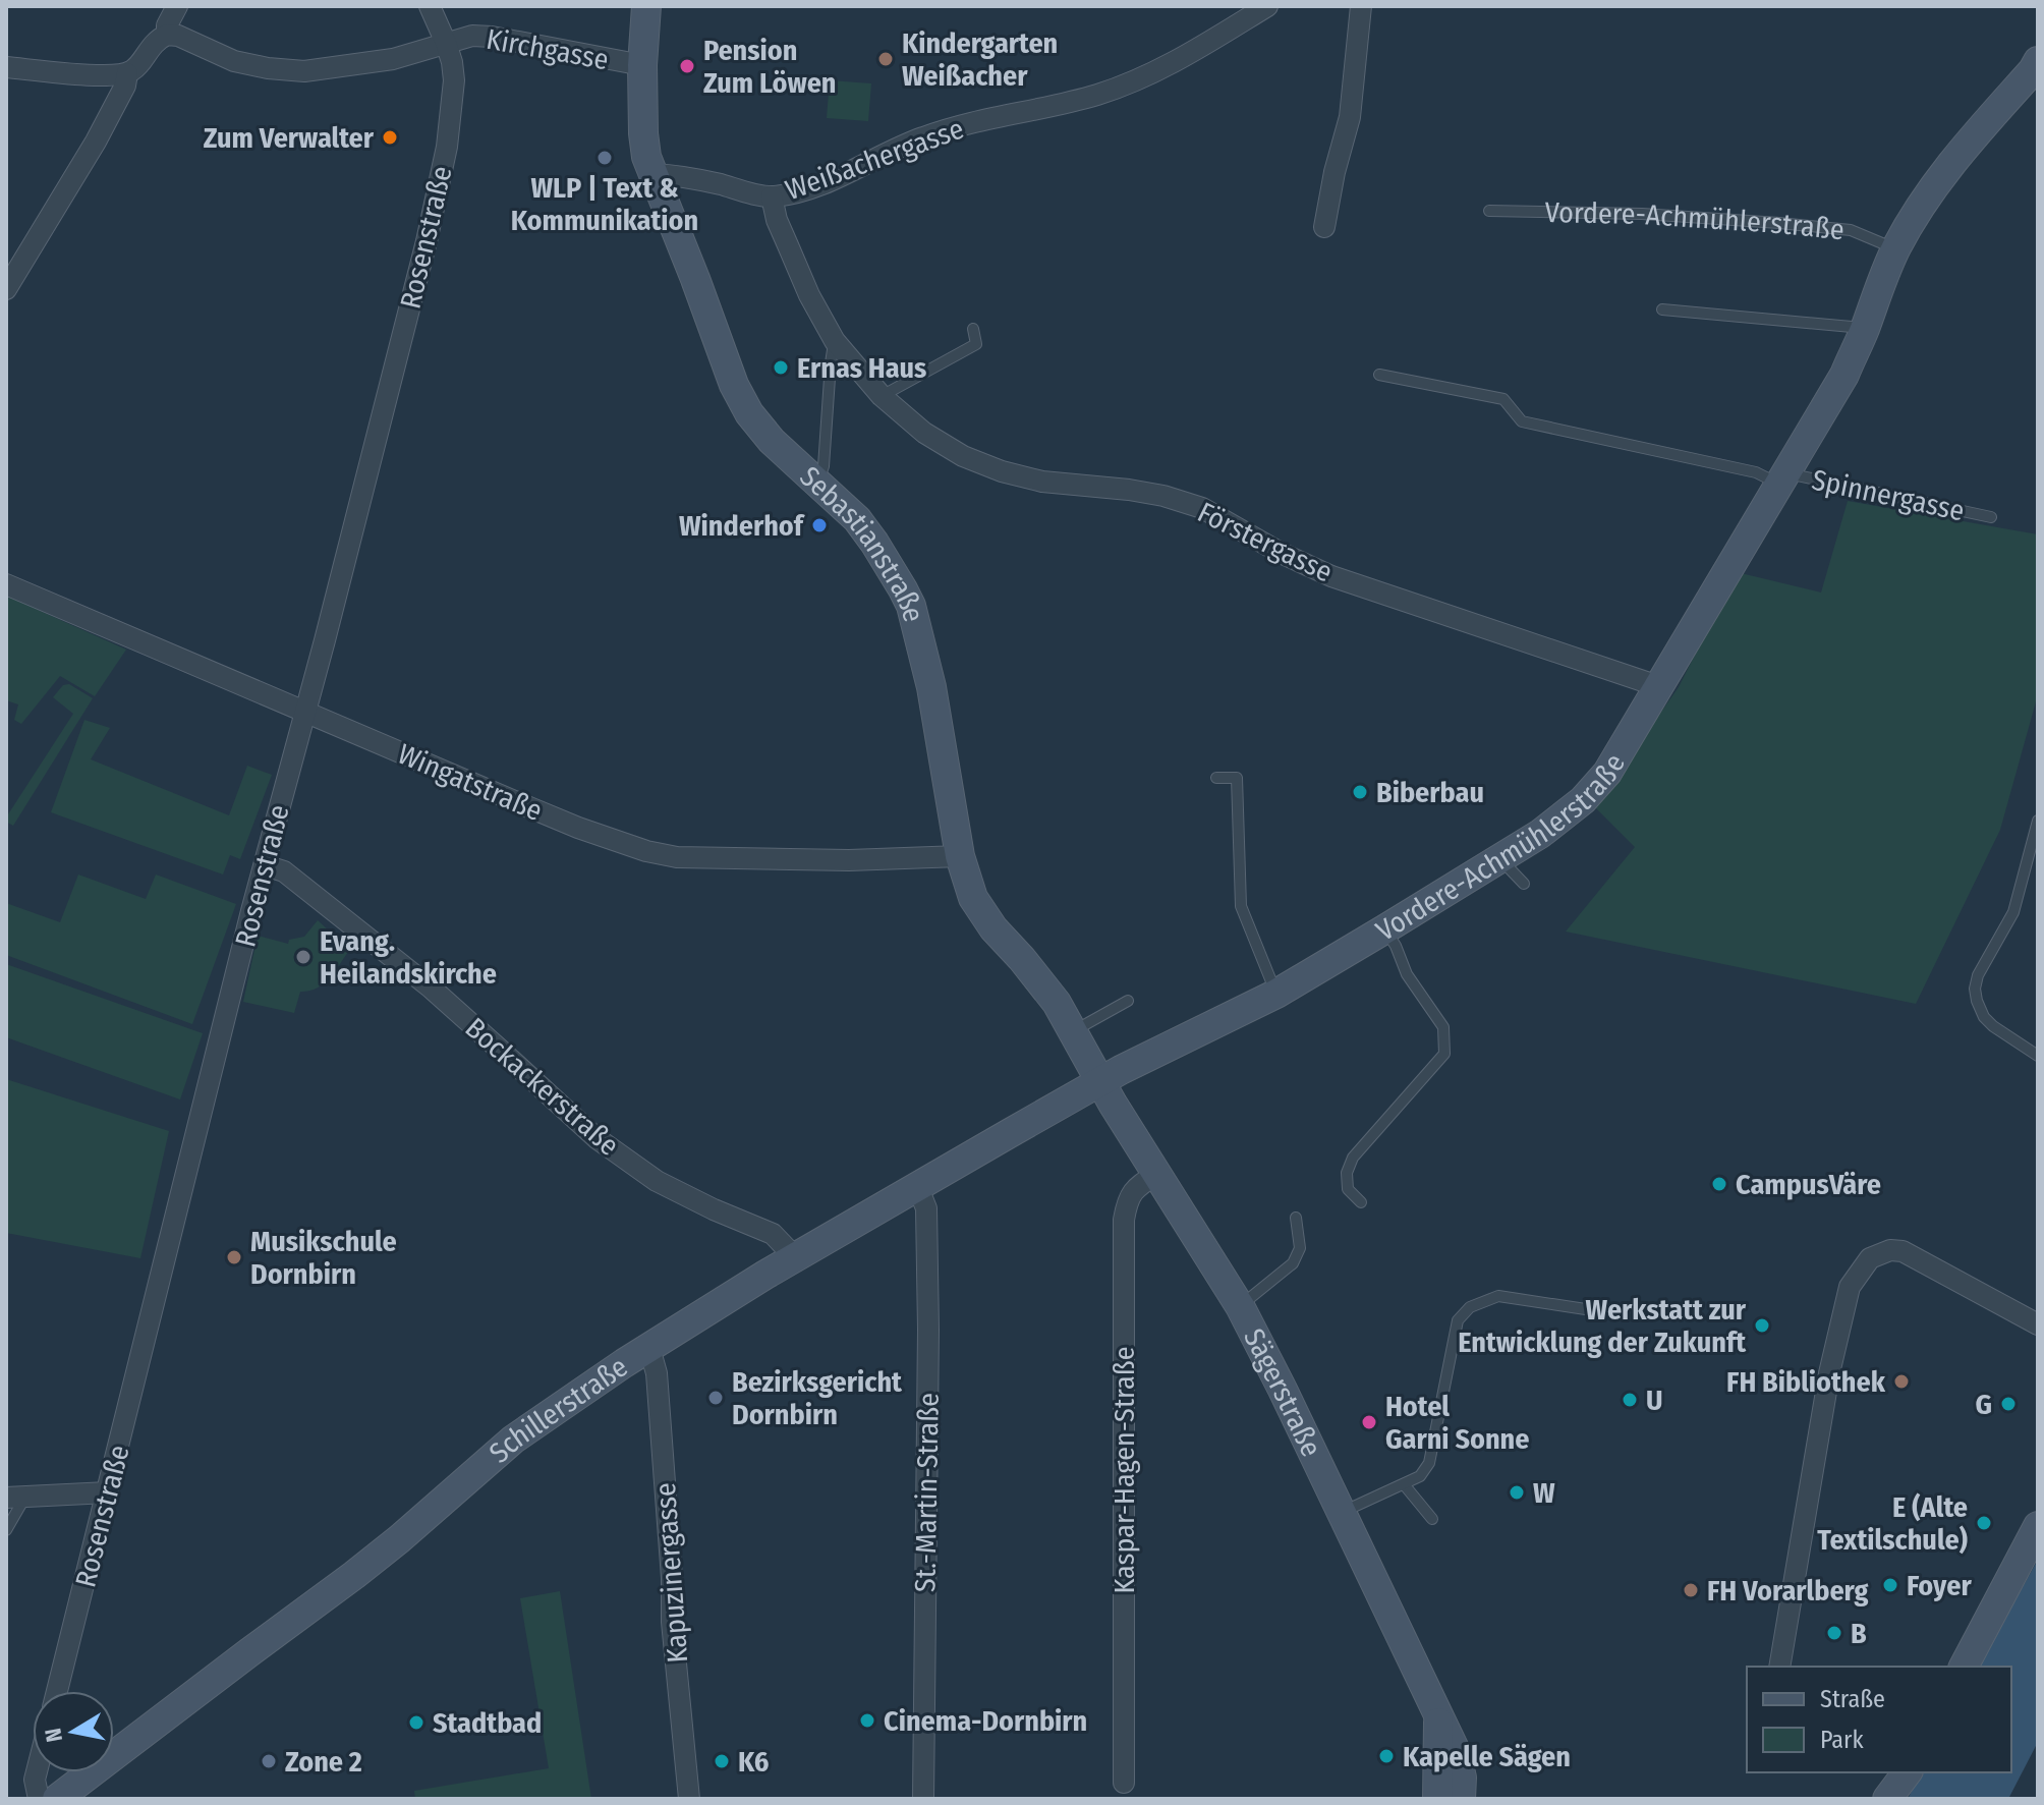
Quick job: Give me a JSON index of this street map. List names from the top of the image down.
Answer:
{
  "streets": {
    "street": [
      "Kirchgasse",
      "Weißachergasse",
      "Vordere-Achmühlerstraße",
      "Rosenstraße",
      "Förstergasse",
      "Sebastianstraße",
      "Wingatstraße",
      "Bockackerstraße",
      "Sägerstraße",
      "Schillerstraße",
      "Kaspar-Hagen-Straße",
      "St.-Martin-Straße",
      "Kapuzinergasse"
    ],
    "lane": ["Spinnergasse"]
  },
  "crossings": [
    ["Kirchgasse", "Rosenstraße"],
    ["Kirchgasse", "Sebastianstraße"],
    ["Weißachergasse", "Förstergasse"],
    ["Weißachergasse", "Sebastianstraße"],
    ["Vordere-Achmühlerstraße", "Spinnergasse"],
    ["Vordere-Achmühlerstraße", "Förstergasse"],
    ["Vordere-Achmühlerstraße", "Sebastianstraße"],
    ["Vordere-Achmühlerstraße", "Sägerstraße"],
    ["Vordere-Achmühlerstraße", "Schillerstraße"],
    ["Rosenstraße", "Wingatstraße"],
    ["Rosenstraße", "Bockackerstraße"],
    ["Sebastianstraße", "Wingatstraße"],
    ["Sebastianstraße", "Sägerstraße"],
    ["Sebastianstraße", "Schillerstraße"],
    ["Bockackerstraße", "Schillerstraße"],
    ["Sägerstraße", "Schillerstraße"],
    ["Sägerstraße", "Kaspar-Hagen-Straße"],
    ["Schillerstraße", "St.-Martin-Straße"],
    ["Schillerstraße", "Kapuzinergasse"]
  ],
  "places": [
    "Kindergarten Weißacher",
    "Pension Zum Löwen",
    "Zum Verwalter",
    "WLP | Text & Kommunikation",
    "Ernas Haus",
    "Winderhof",
    "Biberbau",
    "Evang. Heilandskirche",
    "CampusVäre",
    "Musikschule Dornbirn",
    "Werkstatt zur Entwicklung der Zukunft",
    "FH Bibliothek",
    "Bezirksgericht Dornbirn",
    "U",
    "G",
    "Hotel Garni Sonne",
    "W",
    "E (Alte Textilschule)",
    "Foyer",
    "FH Vorarlberg",
    "B",
    "Cinema-Dornbirn",
    "Stadtbad",
    "Kapelle Sägen",
    "Zone 2",
    "K6"
  ],
  "legend": ["Straße", "Park"],
  "north": "left"
}
